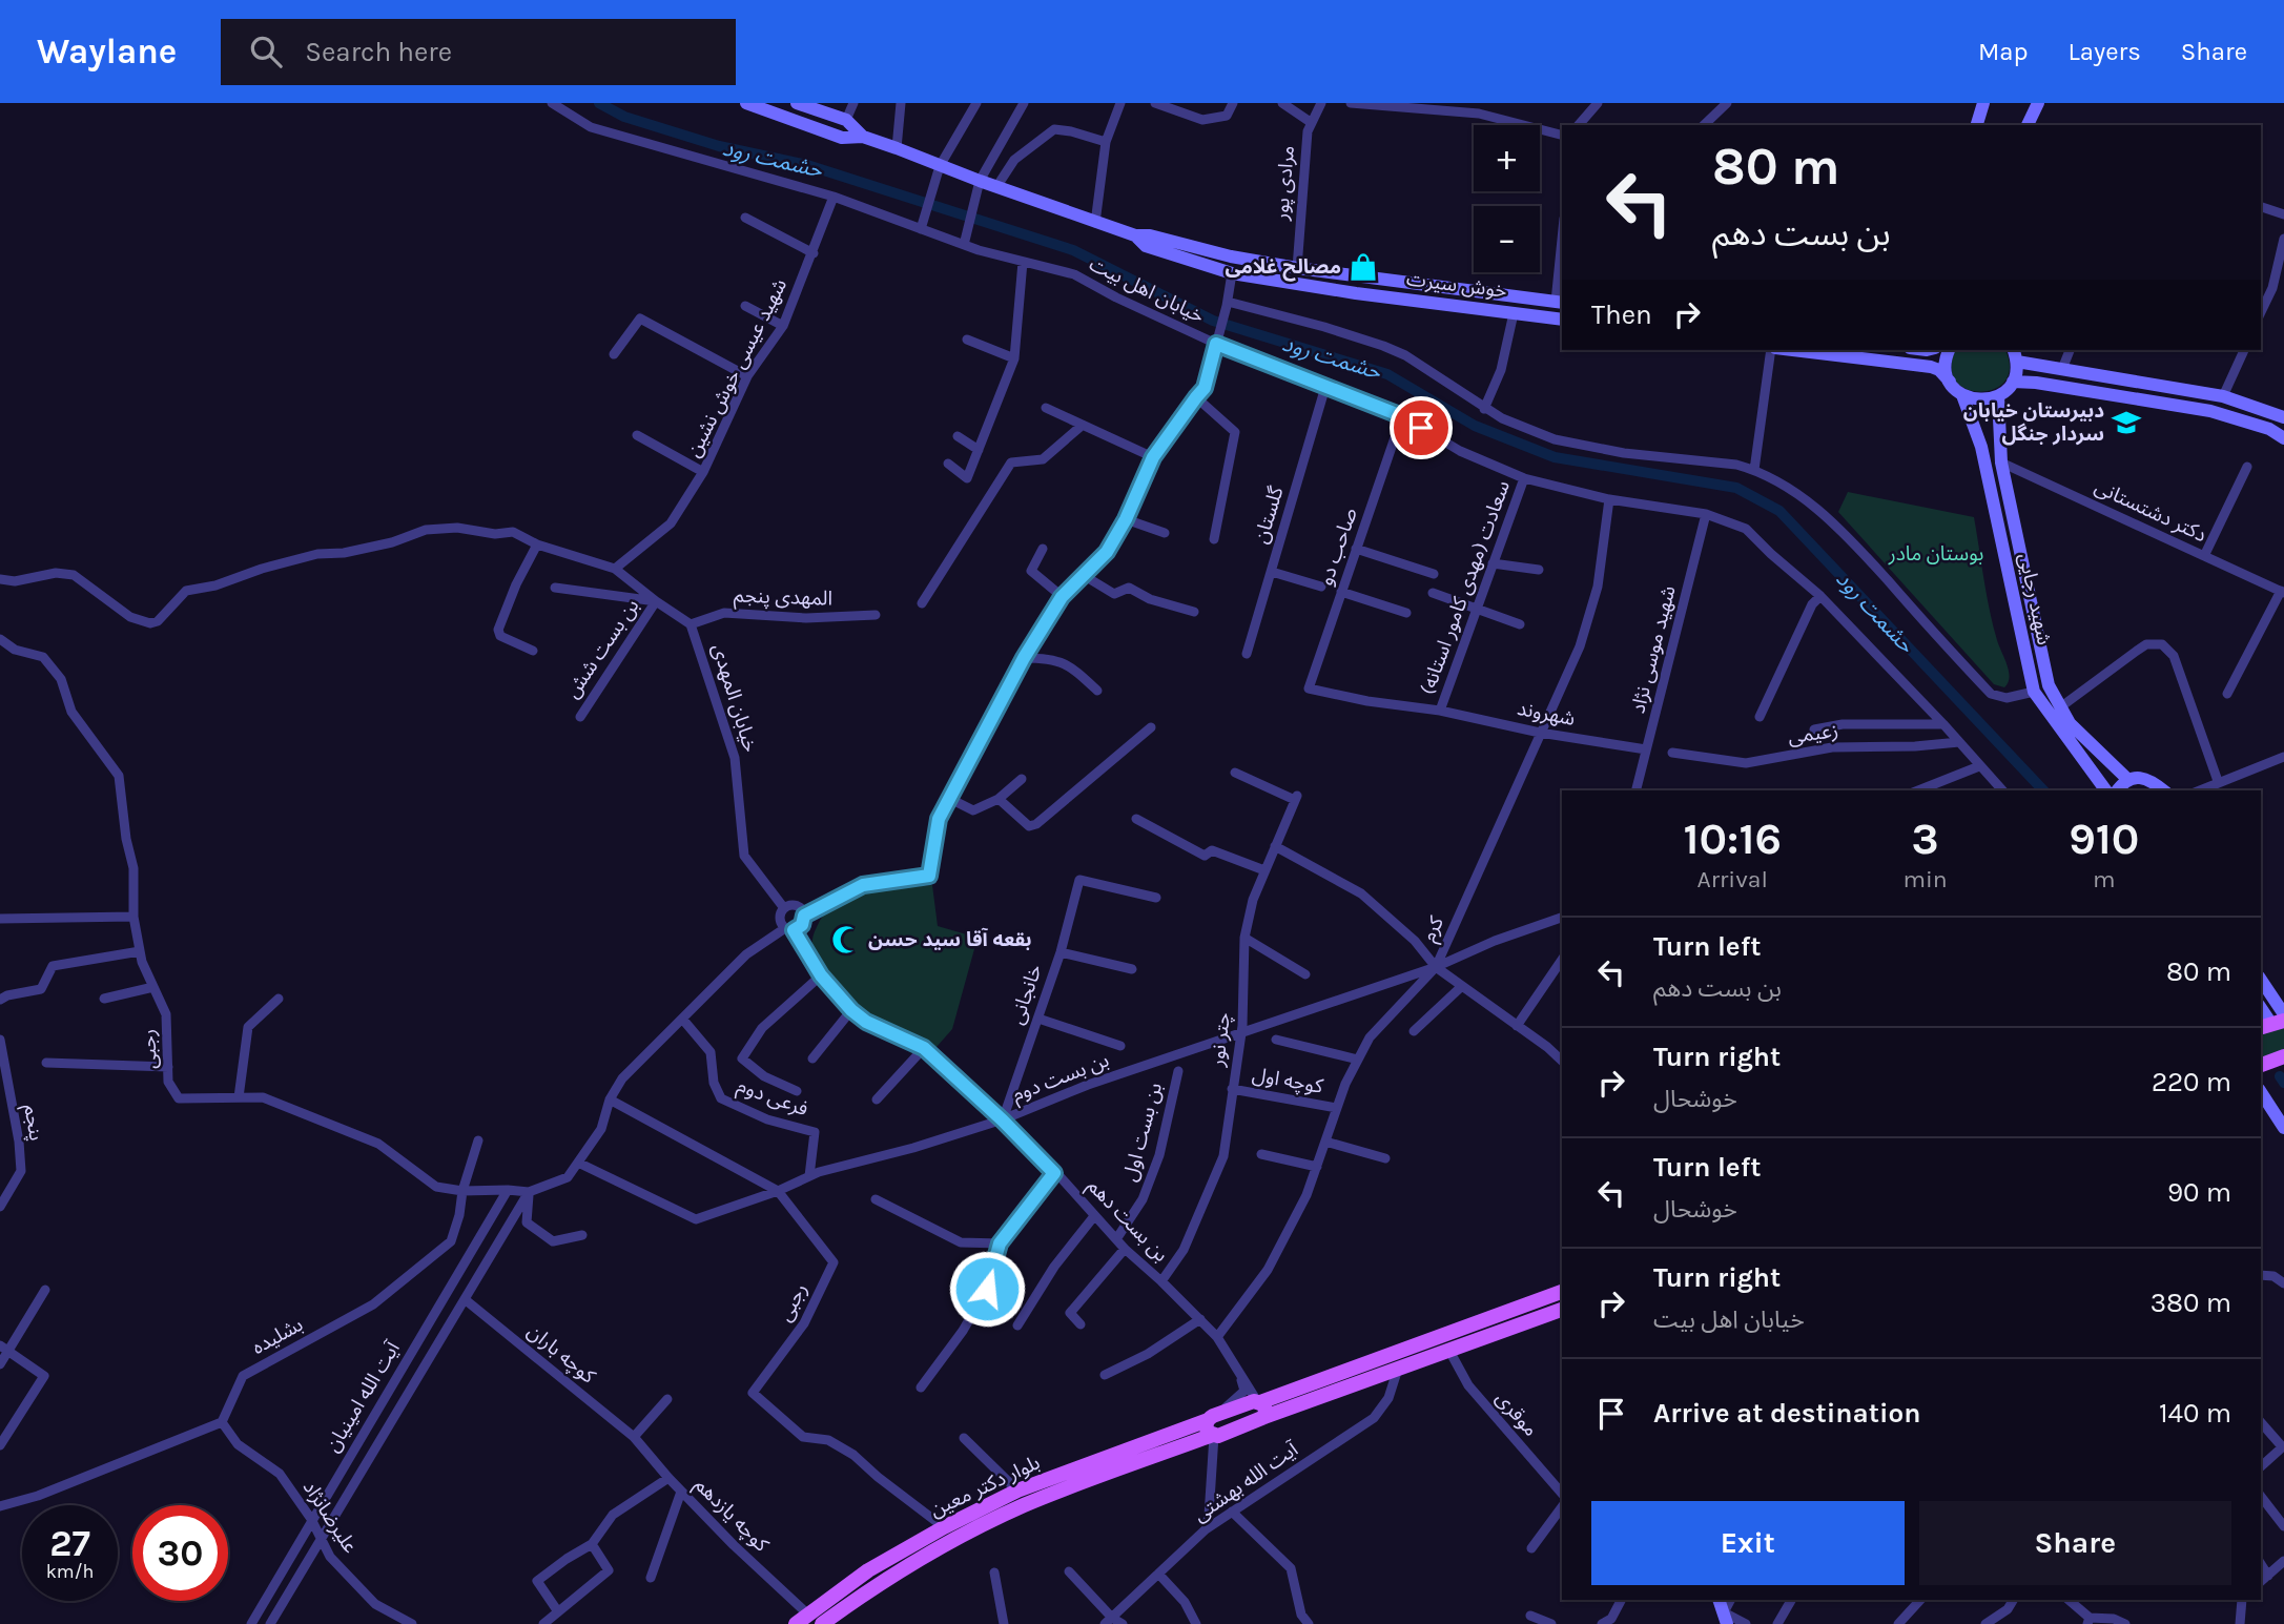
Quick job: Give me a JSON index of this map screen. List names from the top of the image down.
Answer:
{
  "streets": {
    "main road": ["خوش سیرت", "شهید رجایی", "بلوار دکتر معین"],
    "street": [
      "مرادی پور",
      "خیابان اهل بیت",
      "شهید عیسی خوش نشین",
      "دکتر دشتستانی",
      "گلستان",
      "صاحب دو",
      "سعادت (مهدی کامور استانه)",
      "المهدی پنجم",
      "بن بست شش",
      "شهید موسی نژاد",
      "خيابان المهدی",
      "شهروند",
      "زعیمی",
      "کرم",
      "خانجانی",
      "چتر نور",
      "رجبی",
      "بن بست دوم",
      "کوچه اول",
      "فرعی دوم",
      "پنجم‌",
      "بن بست اول",
      "بن بست دهم",
      "بشلیده",
      "کوچه باران",
      "آیت الله امینیان",
      "موقری",
      "آیت الله بهشتی",
      "کوچه یازدهم",
      "علیرضانژاد"
    ]
  },
  "crossings": [
    ["مرادی پور", "خوش سیرت"],
    ["خیابان اهل بیت", "شهید عیسی خوش نشین"],
    ["خیابان اهل بیت", "گلستان"],
    ["خیابان اهل بیت", "صاحب دو"],
    ["خیابان اهل بیت", "سعادت (مهدی کامور استانه)"],
    ["خیابان اهل بیت", "شهید موسی نژاد"],
    ["خیابان اهل بیت", "زعیمی"],
    ["خیابان اهل بیت", "کرم"],
    ["شهید عیسی خوش نشین", "خيابان المهدی"],
    ["دکتر دشتستانی", "شهید رجایی"],
    ["صاحب دو", "شهروند"],
    ["سعادت (مهدی کامور استانه)", "شهروند"],
    ["المهدی پنجم", "خيابان المهدی"],
    ["بن بست شش", "خيابان المهدی"],
    ["شهید موسی نژاد", "شهروند"],
    ["خيابان المهدی", "بن بست دهم"],
    ["شهروند", "کرم"],
    ["کرم", "بن بست دوم"],
    ["کرم", "کوچه اول"],
    ["کرم", "بن بست دهم"],
    ["خانجانی", "بن بست دوم"],
    ["خانجانی", "بن بست دهم"],
    ["چتر نور", "بن بست دوم"],
    ["چتر نور", "کوچه اول"],
    ["چتر نور", "بن بست دهم"],
    ["رجبی", "بن بست دوم"],
    ["رجبی", "بشلیده"],
    ["رجبی", "آیت الله امینیان"],
    ["رجبی", "بلوار دکتر معین"],
    ["بن بست دوم", "فرعی دوم"],
    ["بن بست دوم", "بن بست دهم"],
    ["بن بست اول", "بن بست دهم"],
    ["بن بست دهم", "بلوار دکتر معین"],
    ["بشلیده", "علیرضانژاد"],
    ["کوچه باران", "آیت الله امینیان"],
    ["کوچه باران", "کوچه یازدهم"],
    ["آیت الله امینیان", "علیرضانژاد"],
    ["بلوار دکتر معین", "کوچه یازدهم"]
  ],
  "water": ["حشمت رود"],
  "parks": ["بوستان مادر"],
  "places": {
    "shop": ["مصالح غلامی"],
    "school or university": ["دبیرستان خیابان سردار جنگل"],
    "mosque": ["بقعه آقا سید حسن"]
  },
  "page": {
    "header": "Waylane",
    "search": "Search here",
    "nav": ["Map", "Layers", "Share"],
    "map_buttons": ["+", "−"],
    "turn": ["80 m", "بن بست دهم"],
    "then": "Then",
    "eta": [
      "10:16",
      "Arrival",
      "3",
      "min",
      "910",
      "m"
    ],
    "list": [
      {
        "name": "Turn left",
        "note": "بن بست دهم",
        "value": "80 m"
      },
      {
        "name": "Turn right",
        "note": "خوشحال",
        "value": "220 m"
      },
      {
        "name": "Turn left",
        "note": "خوشحال",
        "value": "90 m"
      },
      {
        "name": "Turn right",
        "note": "خیابان اهل بیت",
        "value": "380 m"
      },
      {
        "name": "Arrive at destination",
        "value": "140 m"
      }
    ],
    "buttons": ["Exit", "Share"],
    "speed": "27 km/h",
    "limit": "30"
  }
}
